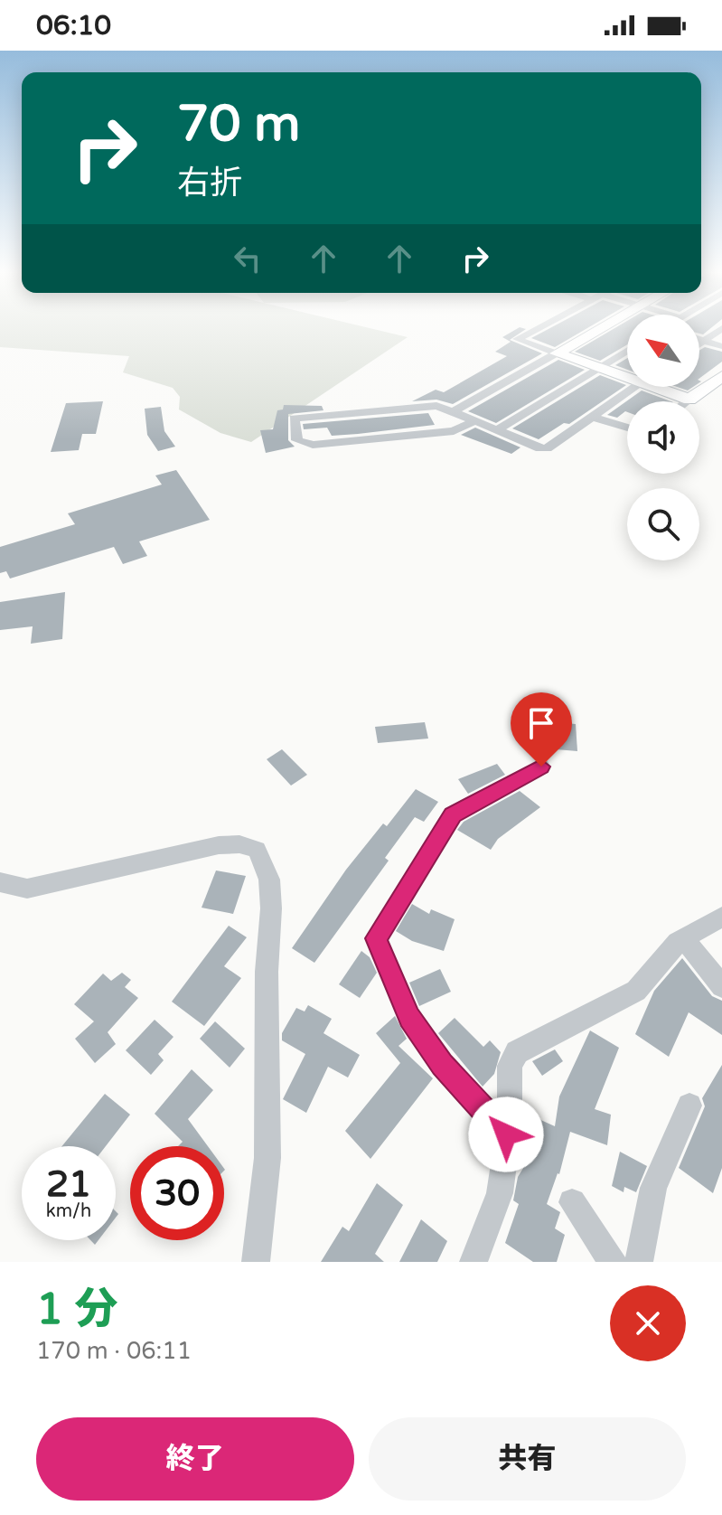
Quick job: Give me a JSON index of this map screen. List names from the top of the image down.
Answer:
{
  "north": "top left",
  "page": {
    "status": "06:10",
    "turn": ["70 m", "右折"],
    "speed": "21 km/h",
    "limit": "30",
    "heading": ["1 分", "170 m · 06:11"],
    "buttons": ["終了", "共有"]
  }
}
